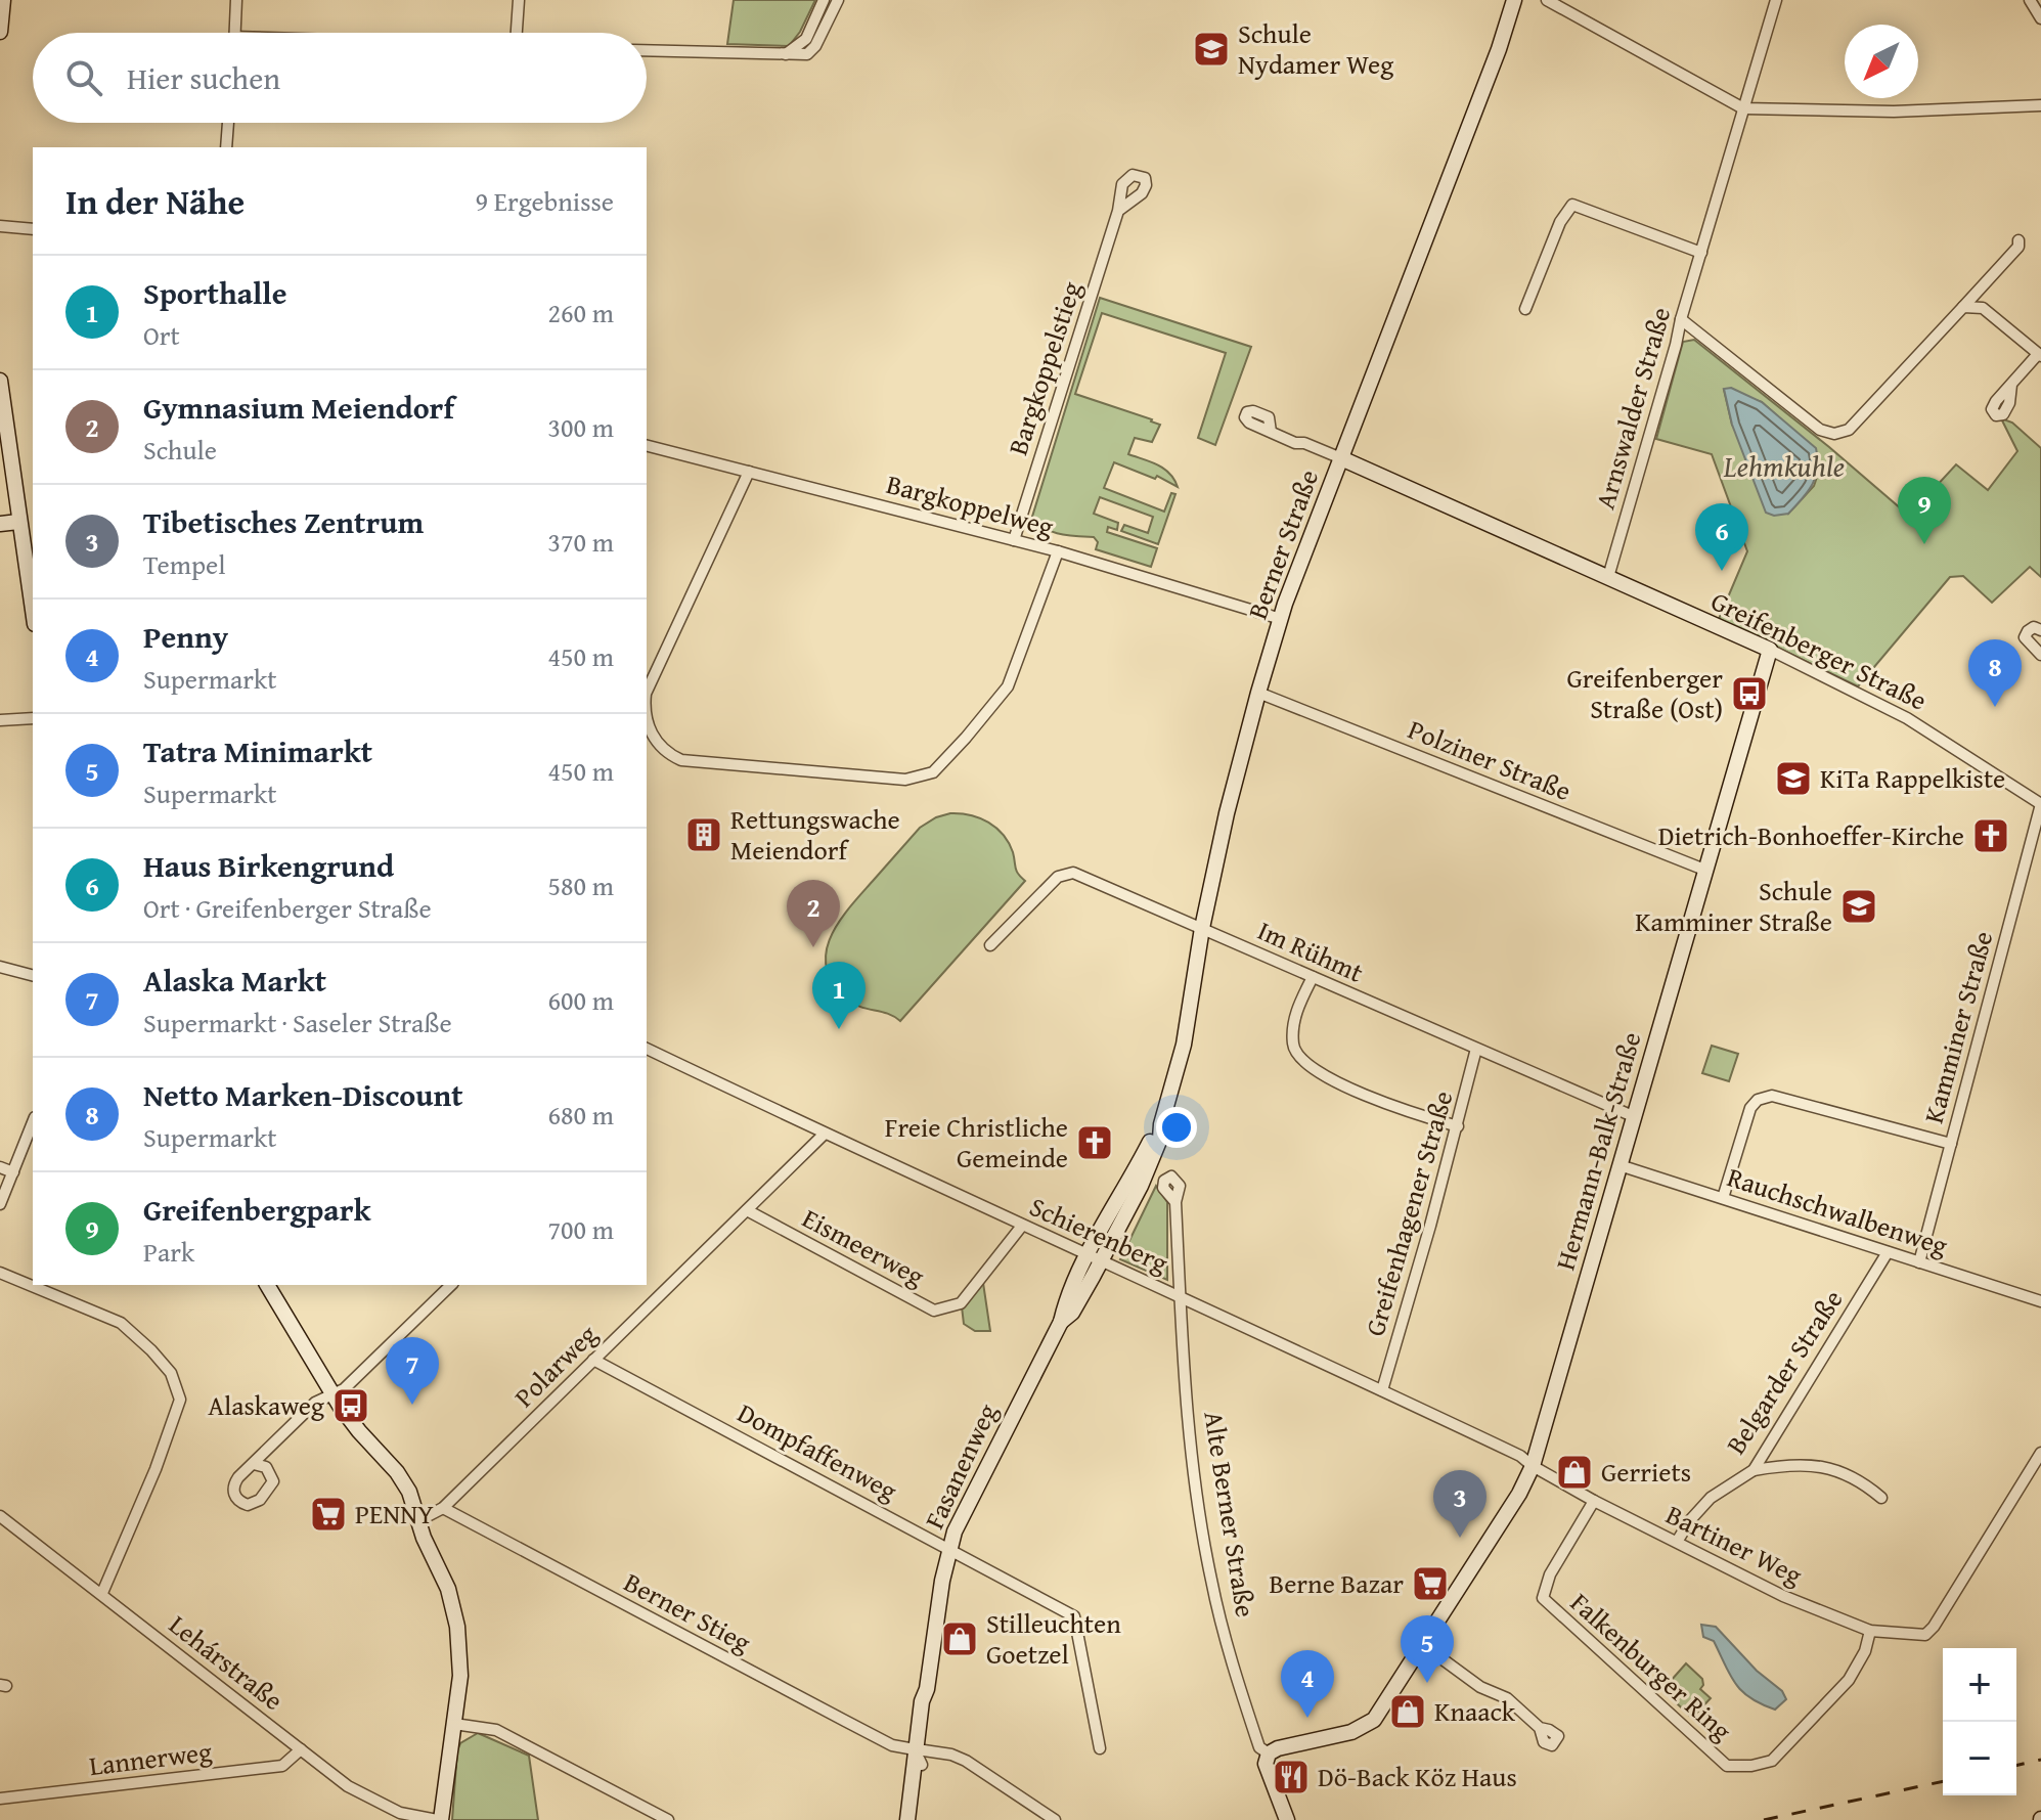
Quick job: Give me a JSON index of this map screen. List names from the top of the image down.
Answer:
{
  "streets": {
    "street": [
      "Bargkoppelstieg",
      "Arnswalder Straße",
      "Bargkoppelweg",
      "Berner Straße",
      "Greifenberger Straße",
      "Polziner Straße",
      "Im Rühmt",
      "Kamminer Straße",
      "Hermann-Balk-Straße",
      "Rauchschwalbenweg",
      "Greifenhagener Straße",
      "Schierenberg",
      "Eismeerweg",
      "Polarweg",
      "Belgarder Straße",
      "Dompfaffenweg",
      "Fasanenweg",
      "Alte Berner Straße",
      "Bartiner Weg",
      "Berner Stieg",
      "Lehárstraße",
      "Falkenburger Ring",
      "Lannerweg"
    ]
  },
  "crossings": [
    ["Bargkoppelstieg", "Bargkoppelweg"],
    ["Arnswalder Straße", "Greifenberger Straße"],
    ["Bargkoppelweg", "Berner Straße"],
    ["Berner Straße", "Greifenberger Straße"],
    ["Berner Straße", "Polziner Straße"],
    ["Berner Straße", "Im Rühmt"],
    ["Berner Straße", "Fasanenweg"],
    ["Greifenberger Straße", "Kamminer Straße"],
    ["Greifenberger Straße", "Hermann-Balk-Straße"],
    ["Polziner Straße", "Hermann-Balk-Straße"],
    ["Im Rühmt", "Hermann-Balk-Straße"],
    ["Im Rühmt", "Greifenhagener Straße"],
    ["Kamminer Straße", "Rauchschwalbenweg"],
    ["Hermann-Balk-Straße", "Rauchschwalbenweg"],
    ["Hermann-Balk-Straße", "Schierenberg"],
    ["Hermann-Balk-Straße", "Alte Berner Straße"],
    ["Hermann-Balk-Straße", "Bartiner Weg"],
    ["Rauchschwalbenweg", "Belgarder Straße"],
    ["Greifenhagener Straße", "Schierenberg"],
    ["Schierenberg", "Eismeerweg"],
    ["Schierenberg", "Polarweg"],
    ["Schierenberg", "Fasanenweg"],
    ["Schierenberg", "Alte Berner Straße"],
    ["Schierenberg", "Bartiner Weg"],
    ["Eismeerweg", "Polarweg"],
    ["Polarweg", "Dompfaffenweg"],
    ["Polarweg", "Berner Stieg"],
    ["Belgarder Straße", "Bartiner Weg"],
    ["Dompfaffenweg", "Fasanenweg"],
    ["Fasanenweg", "Berner Stieg"],
    ["Bartiner Weg", "Falkenburger Ring"],
    ["Lehárstraße", "Lannerweg"]
  ],
  "water": ["Lehmkuhle"],
  "places": {
    "school or university": ["Schule Nydamer Weg", "KiTa Rappelkiste", "Schule Kamminer Straße"],
    "bus stop": ["Greifenberger Straße (Ost)", "Alaskaweg"],
    "building": ["Rettungswache Meiendorf"],
    "church": ["Dietrich-Bonhoeffer-Kirche", "Freie Christliche Gemeinde"],
    "shop": ["Gerriets", "Stilleuchten Goetzel", "Knaack"],
    "supermarket": ["PENNY", "Berne Bazar"],
    "restaurant": ["Dö-Back Köz Haus"]
  },
  "north": "bottom left",
  "page": {
    "search": "Hier suchen",
    "heading": ["In der Nähe", "9 Ergebnisse"],
    "list": [
      {
        "mark": "1",
        "name": "Sporthalle",
        "note": "Ort",
        "value": "260 m"
      },
      {
        "mark": "2",
        "name": "Gymnasium Meiendorf",
        "note": "Schule",
        "value": "300 m"
      },
      {
        "mark": "3",
        "name": "Tibetisches Zentrum",
        "note": "Tempel",
        "value": "370 m"
      },
      {
        "mark": "4",
        "name": "Penny",
        "note": "Supermarkt",
        "value": "450 m"
      },
      {
        "mark": "5",
        "name": "Tatra Minimarkt",
        "note": "Supermarkt",
        "value": "450 m"
      },
      {
        "mark": "6",
        "name": "Haus Birkengrund",
        "note": "Ort · Greifenberger Straße",
        "value": "580 m"
      },
      {
        "mark": "7",
        "name": "Alaska Markt",
        "note": "Supermarkt · Saseler Straße",
        "value": "600 m"
      },
      {
        "mark": "8",
        "name": "Netto Marken-Discount",
        "note": "Supermarkt",
        "value": "680 m"
      },
      {
        "mark": "9",
        "name": "Greifenbergpark",
        "note": "Park",
        "value": "700 m"
      }
    ],
    "pins": [
      "9",
      "6",
      "8",
      "2",
      "1",
      "7",
      "3",
      "5",
      "4"
    ],
    "map_buttons": ["+", "−"]
  }
}
